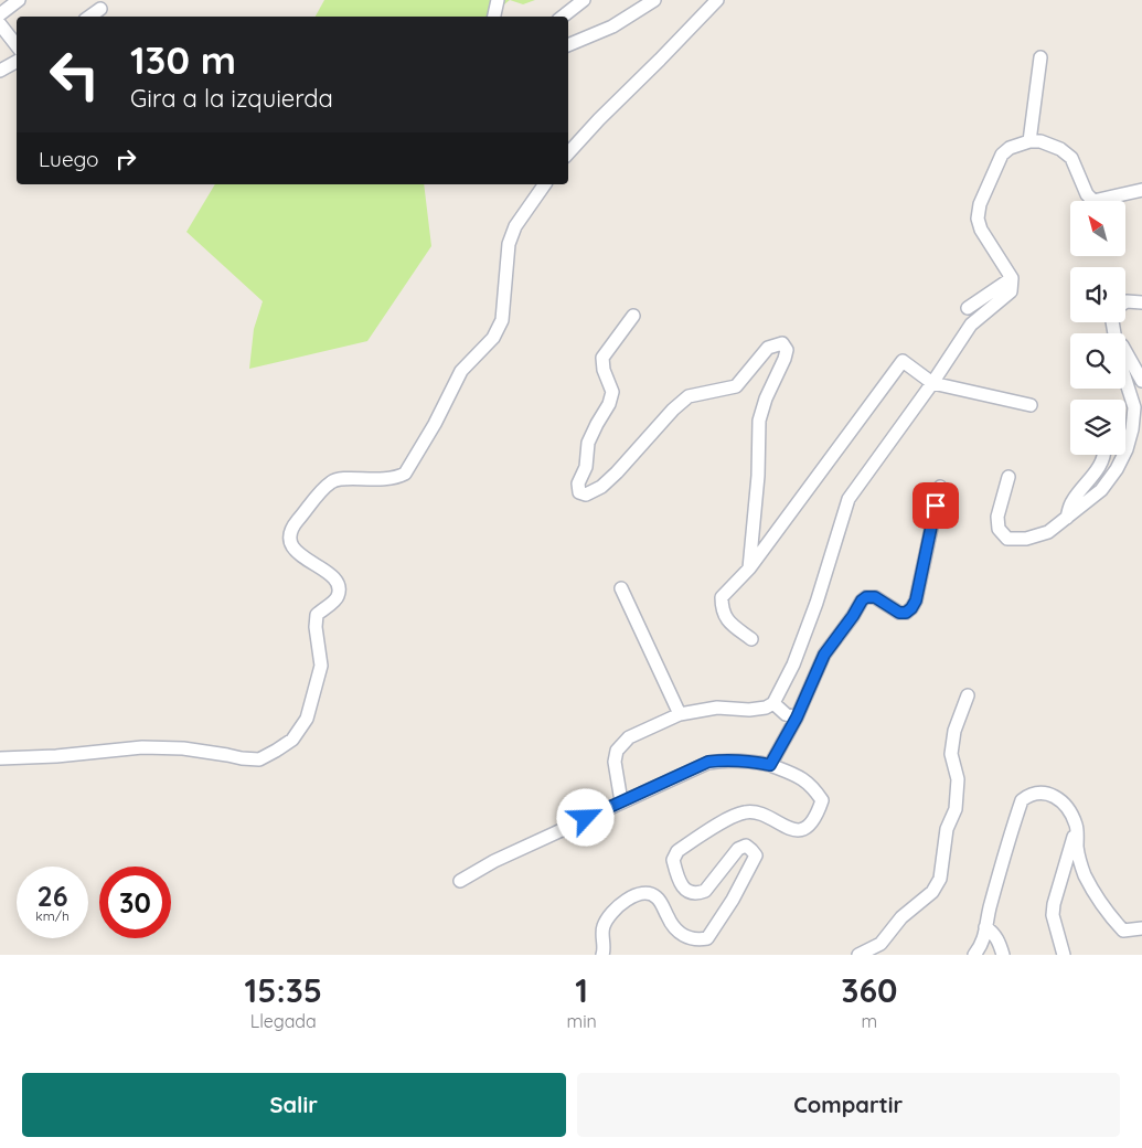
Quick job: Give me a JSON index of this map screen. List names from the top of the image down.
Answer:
{
  "north": "top left",
  "page": {
    "turn": ["130 m", "Gira a la izquierda"],
    "then": "Luego",
    "speed": "26 km/h",
    "limit": "30",
    "eta": [
      "15:35",
      "Llegada",
      "1",
      "min",
      "360",
      "m"
    ],
    "buttons": ["Salir", "Compartir"]
  }
}
